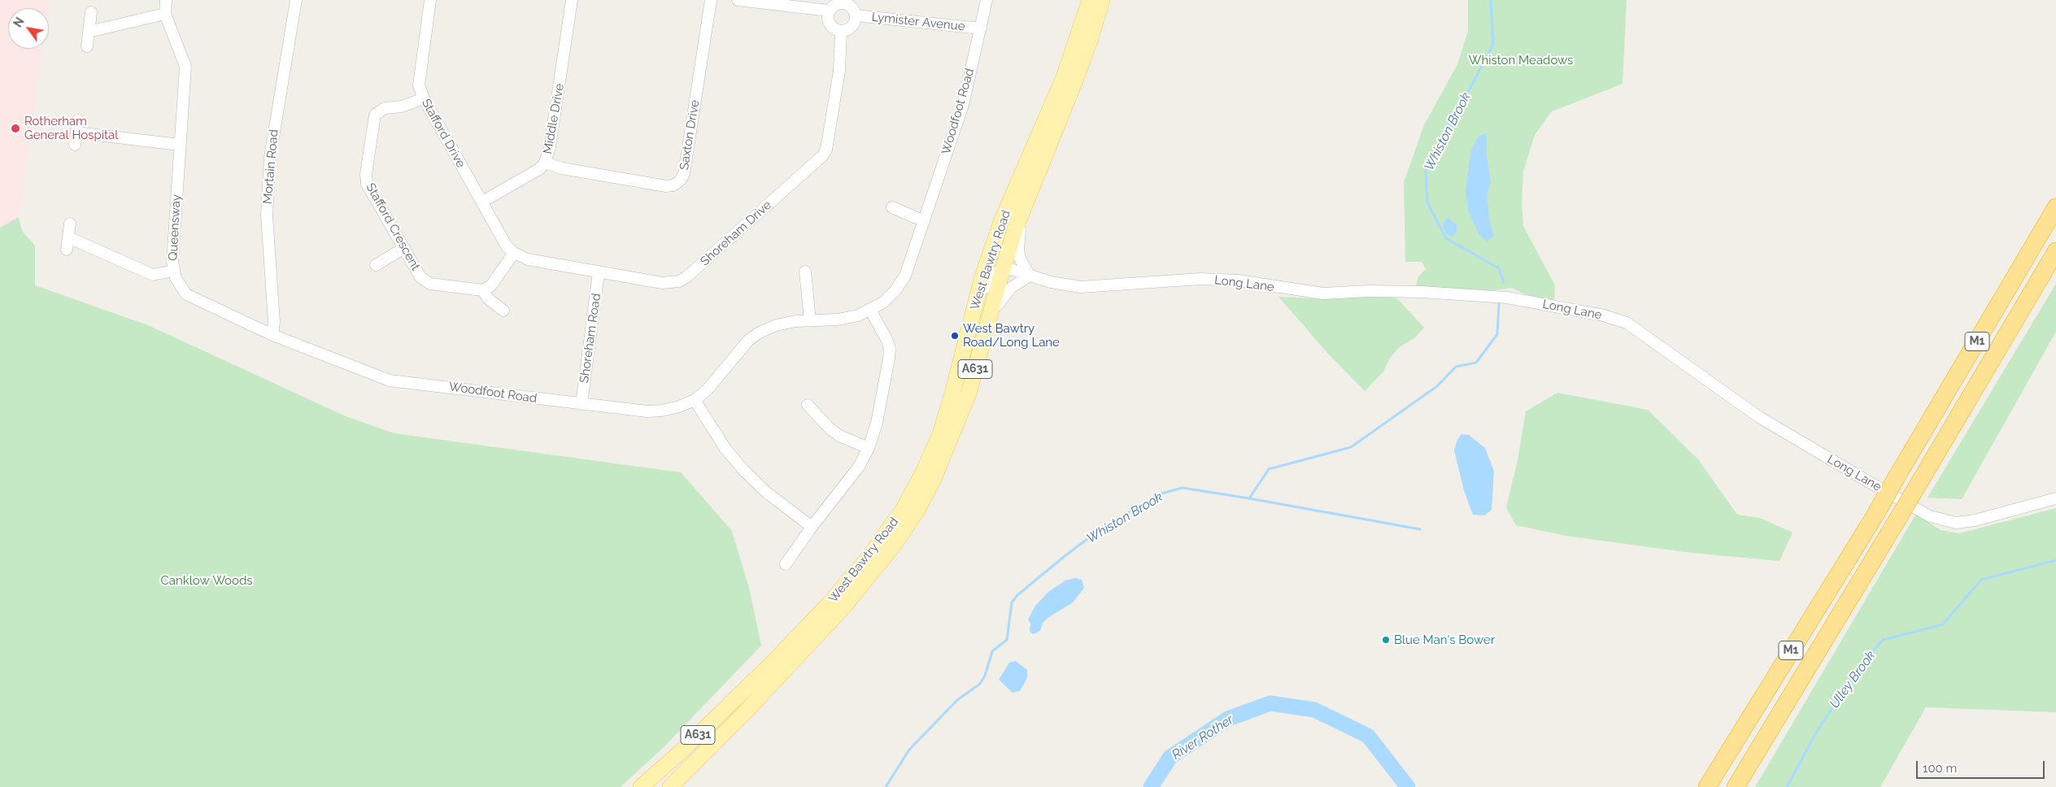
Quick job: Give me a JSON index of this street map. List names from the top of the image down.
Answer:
{
  "streets": {
    "highway": ["M1"],
    "main road": ["West Bawtry Road", "A631"],
    "street": [
      "Lymister Avenue",
      "Woodfoot Road",
      "Middle Drive",
      "Stafford Drive",
      "Saxton Drive",
      "Mortain Road",
      "Stafford Crescent",
      "Queensway",
      "Shoreham Drive",
      "Long Lane",
      "Shoreham Road"
    ]
  },
  "crossings": [
    ["Lymister Avenue", "Woodfoot Road"],
    ["Lymister Avenue", "Shoreham Drive"],
    ["Woodfoot Road", "Mortain Road"],
    ["Woodfoot Road", "Queensway"],
    ["Woodfoot Road", "Shoreham Road"],
    ["Middle Drive", "Stafford Drive"],
    ["Middle Drive", "Saxton Drive"],
    ["Stafford Drive", "Stafford Crescent"],
    ["Stafford Drive", "Shoreham Drive"],
    ["Shoreham Drive", "Shoreham Road"],
    ["West Bawtry Road", "Long Lane"],
    ["West Bawtry Road", "A631"],
    ["Long Lane", "A631"]
  ],
  "water": ["Whiston Brook", "Ulley Brook", "River Rother"],
  "parks": ["Whiston Meadows", "Canklow Woods"],
  "places": ["Rotherham General Hospital", "West Bawtry Road/Long Lane", "Blue Man's Bower"],
  "scale_bar": "100 m",
  "north": "top left"
}
